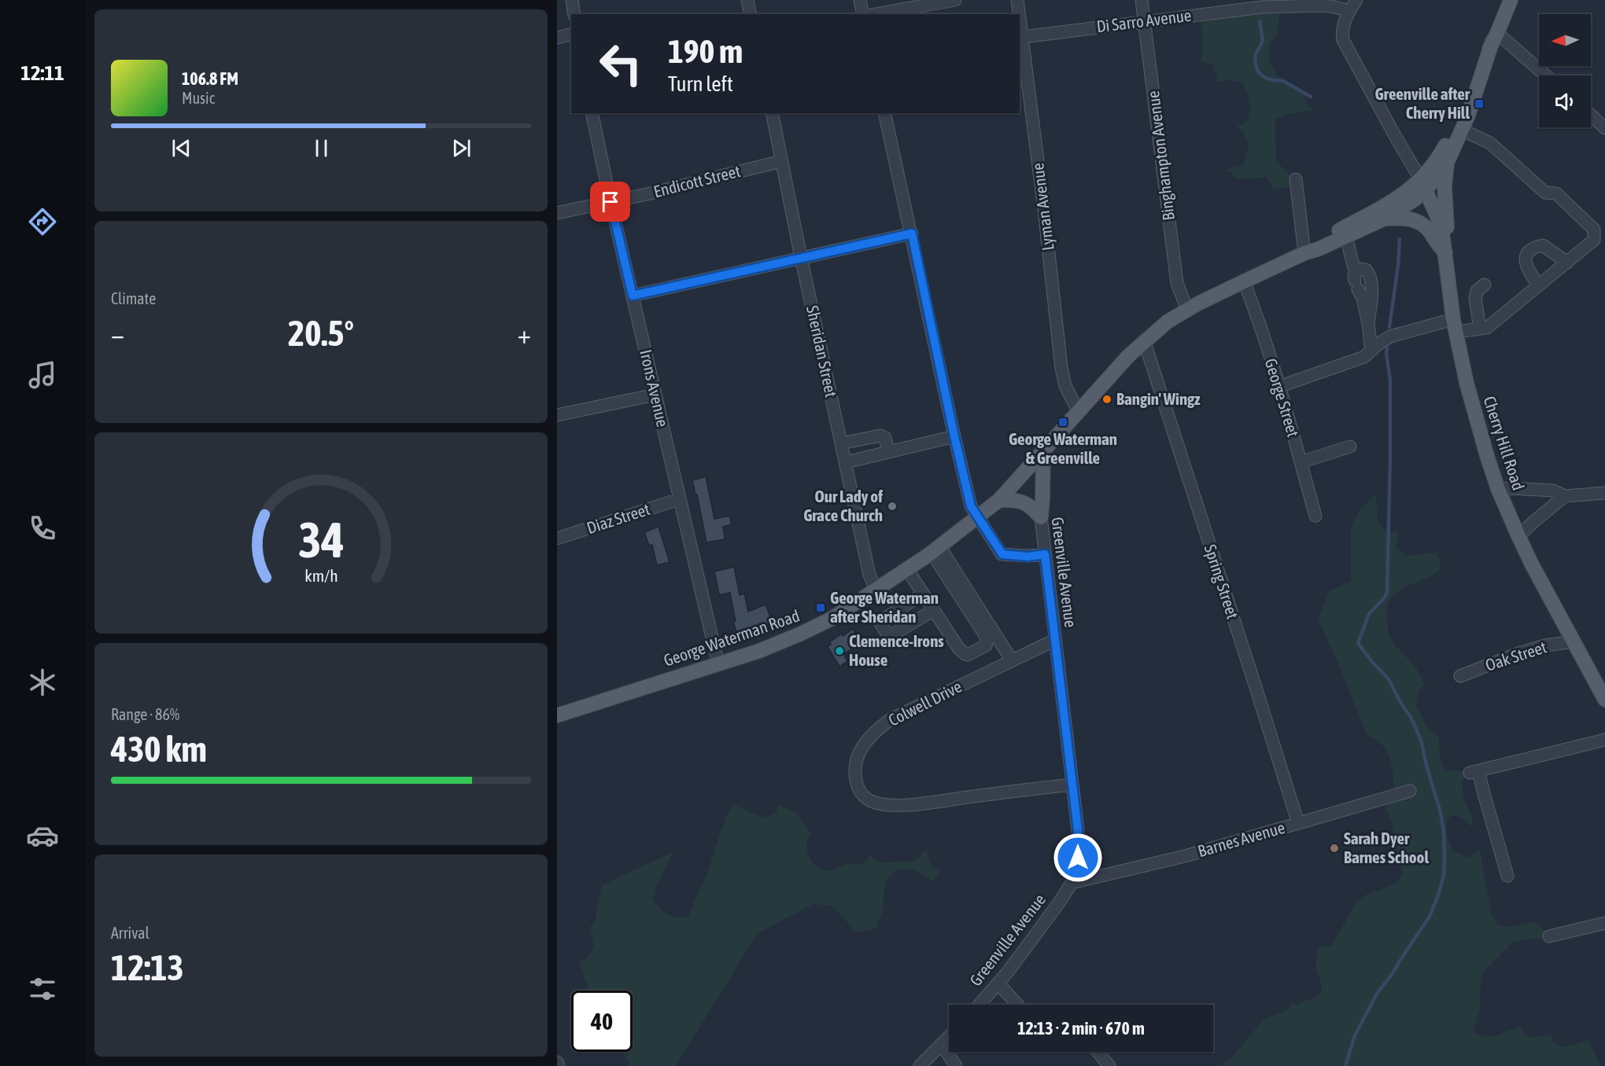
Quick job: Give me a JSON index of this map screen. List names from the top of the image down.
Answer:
{
  "streets": {
    "main road": ["Cherry Hill Road", "Greenville Avenue", "George Waterman Road"],
    "street": [
      "Di Sarro Avenue",
      "Binghampton Avenue",
      "Endicott Street",
      "Lyman Avenue",
      "Sheridan Street",
      "Irons Avenue",
      "George Street",
      "Diaz Street",
      "Spring Street",
      "Oak Street",
      "Colwell Drive",
      "Barnes Avenue"
    ]
  },
  "crossings": [
    ["Di Sarro Avenue", "Binghampton Avenue"],
    ["Di Sarro Avenue", "Lyman Avenue"],
    ["Endicott Street", "Sheridan Street"],
    ["Endicott Street", "Irons Avenue"],
    ["Sheridan Street", "George Waterman Road"],
    ["Irons Avenue", "Diaz Street"],
    ["Irons Avenue", "George Waterman Road"],
    ["Cherry Hill Road", "Oak Street"],
    ["Greenville Avenue", "George Waterman Road"],
    ["Greenville Avenue", "Colwell Drive"],
    ["Greenville Avenue", "Barnes Avenue"],
    ["Spring Street", "Barnes Avenue"]
  ],
  "places": {
    "transit": ["Greenville after Cherry Hill", "George Waterman & Greenville", "George Waterman after Sheridan"],
    "other": [
      "Bangin' Wingz",
      "Our Lady of Grace Church",
      "Clemence-Irons House",
      "Sarah Dyer Barnes School"
    ]
  },
  "north": "left",
  "page": {
    "tabs": "12:11",
    "turn": ["190 m", "Turn left"],
    "song": ["106.8 FM", "Music"],
    "tile": [
      "Climate",
      ["Range · 86%", "430 km"],
      ["Arrival", "12:13"]
    ],
    "heat": ["−", "20.5°", "+"],
    "limit": "40",
    "trip": "12:13 · 2 min · 670 m",
    "gauge": ["34", "km/h"]
  }
}
